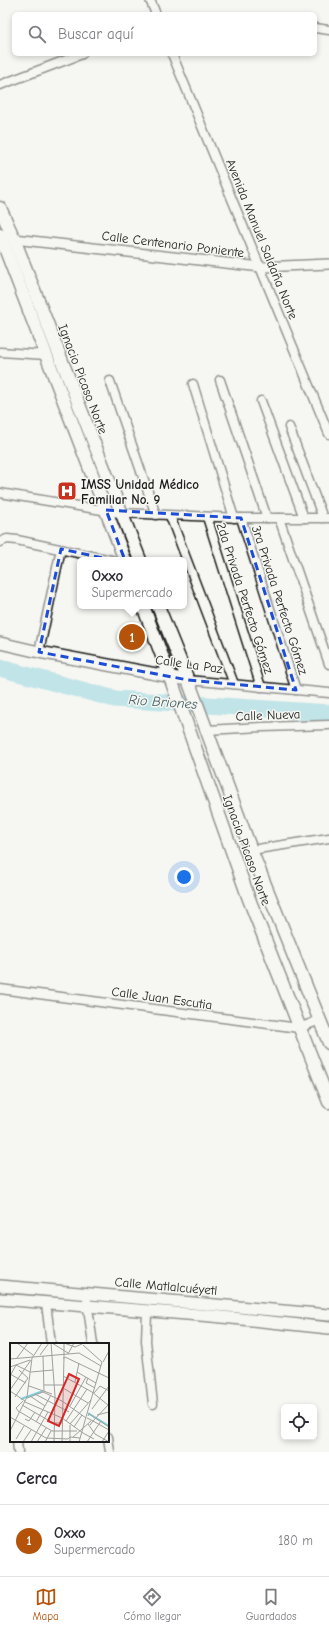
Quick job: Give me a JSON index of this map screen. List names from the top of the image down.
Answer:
{
  "streets": {
    "main road": ["Ignacio Picaso Norte", "Calle La Paz", "Calle Matlalcuéyetl"],
    "street": [
      "Avenida Manuel Saldaña Norte",
      "Calle Centenario Poniente",
      "2da Privada Perfecto Gómez",
      "3ra Privada Perfecto Gómez",
      "Calle Nueva",
      "Calle Juan Escutia"
    ]
  },
  "crossings": [
    ["Avenida Manuel Saldaña Norte", "Calle Centenario Poniente"],
    ["Calle Centenario Poniente", "Ignacio Picaso Norte"],
    ["Ignacio Picaso Norte", "Calle La Paz"],
    ["Ignacio Picaso Norte", "Calle Nueva"],
    ["Ignacio Picaso Norte", "Calle Juan Escutia"],
    ["2da Privada Perfecto Gómez", "Calle La Paz"],
    ["3ra Privada Perfecto Gómez", "Calle La Paz"]
  ],
  "water": ["Rio Briones"],
  "places": {
    "hospital": ["IMSS Unidad Médico Familiar No. 9"]
  },
  "page": {
    "search": "Buscar aquí",
    "popup": ["Oxxo", "Supermercado"],
    "pins": "1",
    "heading": "Cerca",
    "list": [
      {
        "mark": "1",
        "name": "Oxxo",
        "note": "Supermercado",
        "value": "180 m"
      }
    ],
    "nav": ["Mapa", "Cómo llegar", "Guardados"]
  }
}
